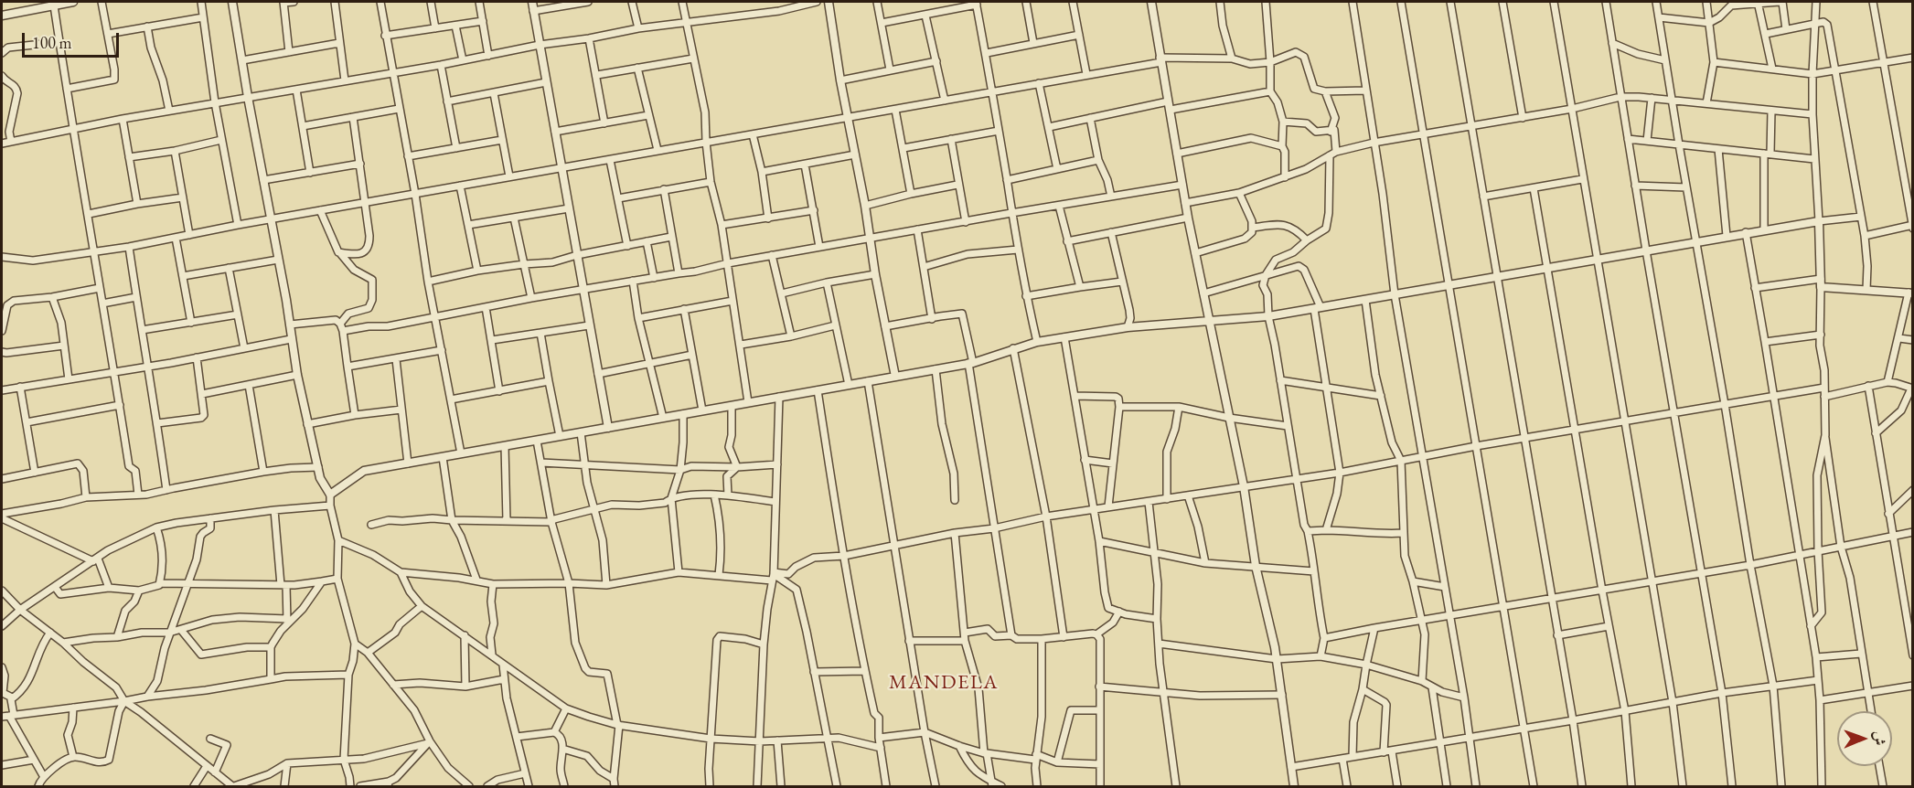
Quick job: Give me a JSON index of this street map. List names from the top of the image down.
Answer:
{
  "districts": ["MANDELA"],
  "scale_bar": "100 m",
  "north": "right"
}
